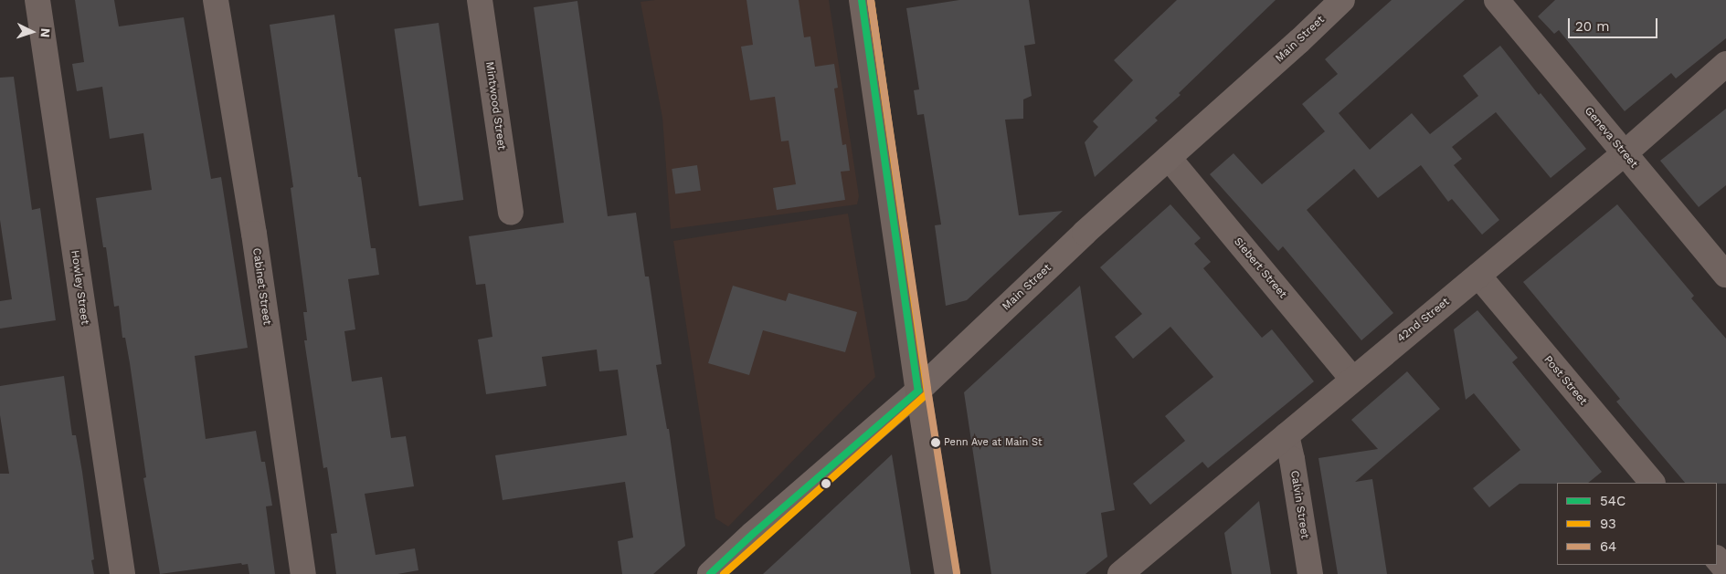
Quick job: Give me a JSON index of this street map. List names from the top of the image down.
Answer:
{
  "streets": {
    "street": [
      "Main Street",
      "Mintwood Street",
      "Geneva Street",
      "Siebert Street",
      "Cabinet Street",
      "Howley Street",
      "42nd Street",
      "Post Street",
      "Calvin Street"
    ]
  },
  "crossings": [
    ["Main Street", "Siebert Street"],
    ["Geneva Street", "42nd Street"],
    ["Siebert Street", "42nd Street"],
    ["42nd Street", "Post Street"],
    ["42nd Street", "Calvin Street"]
  ],
  "places": ["Penn Ave at Main St"],
  "lines": ["transit line 54C", "transit line 93", "transit line 64"],
  "legend": ["54C", "93", "64"],
  "scale_bar": "20 m",
  "north": "right"
}
